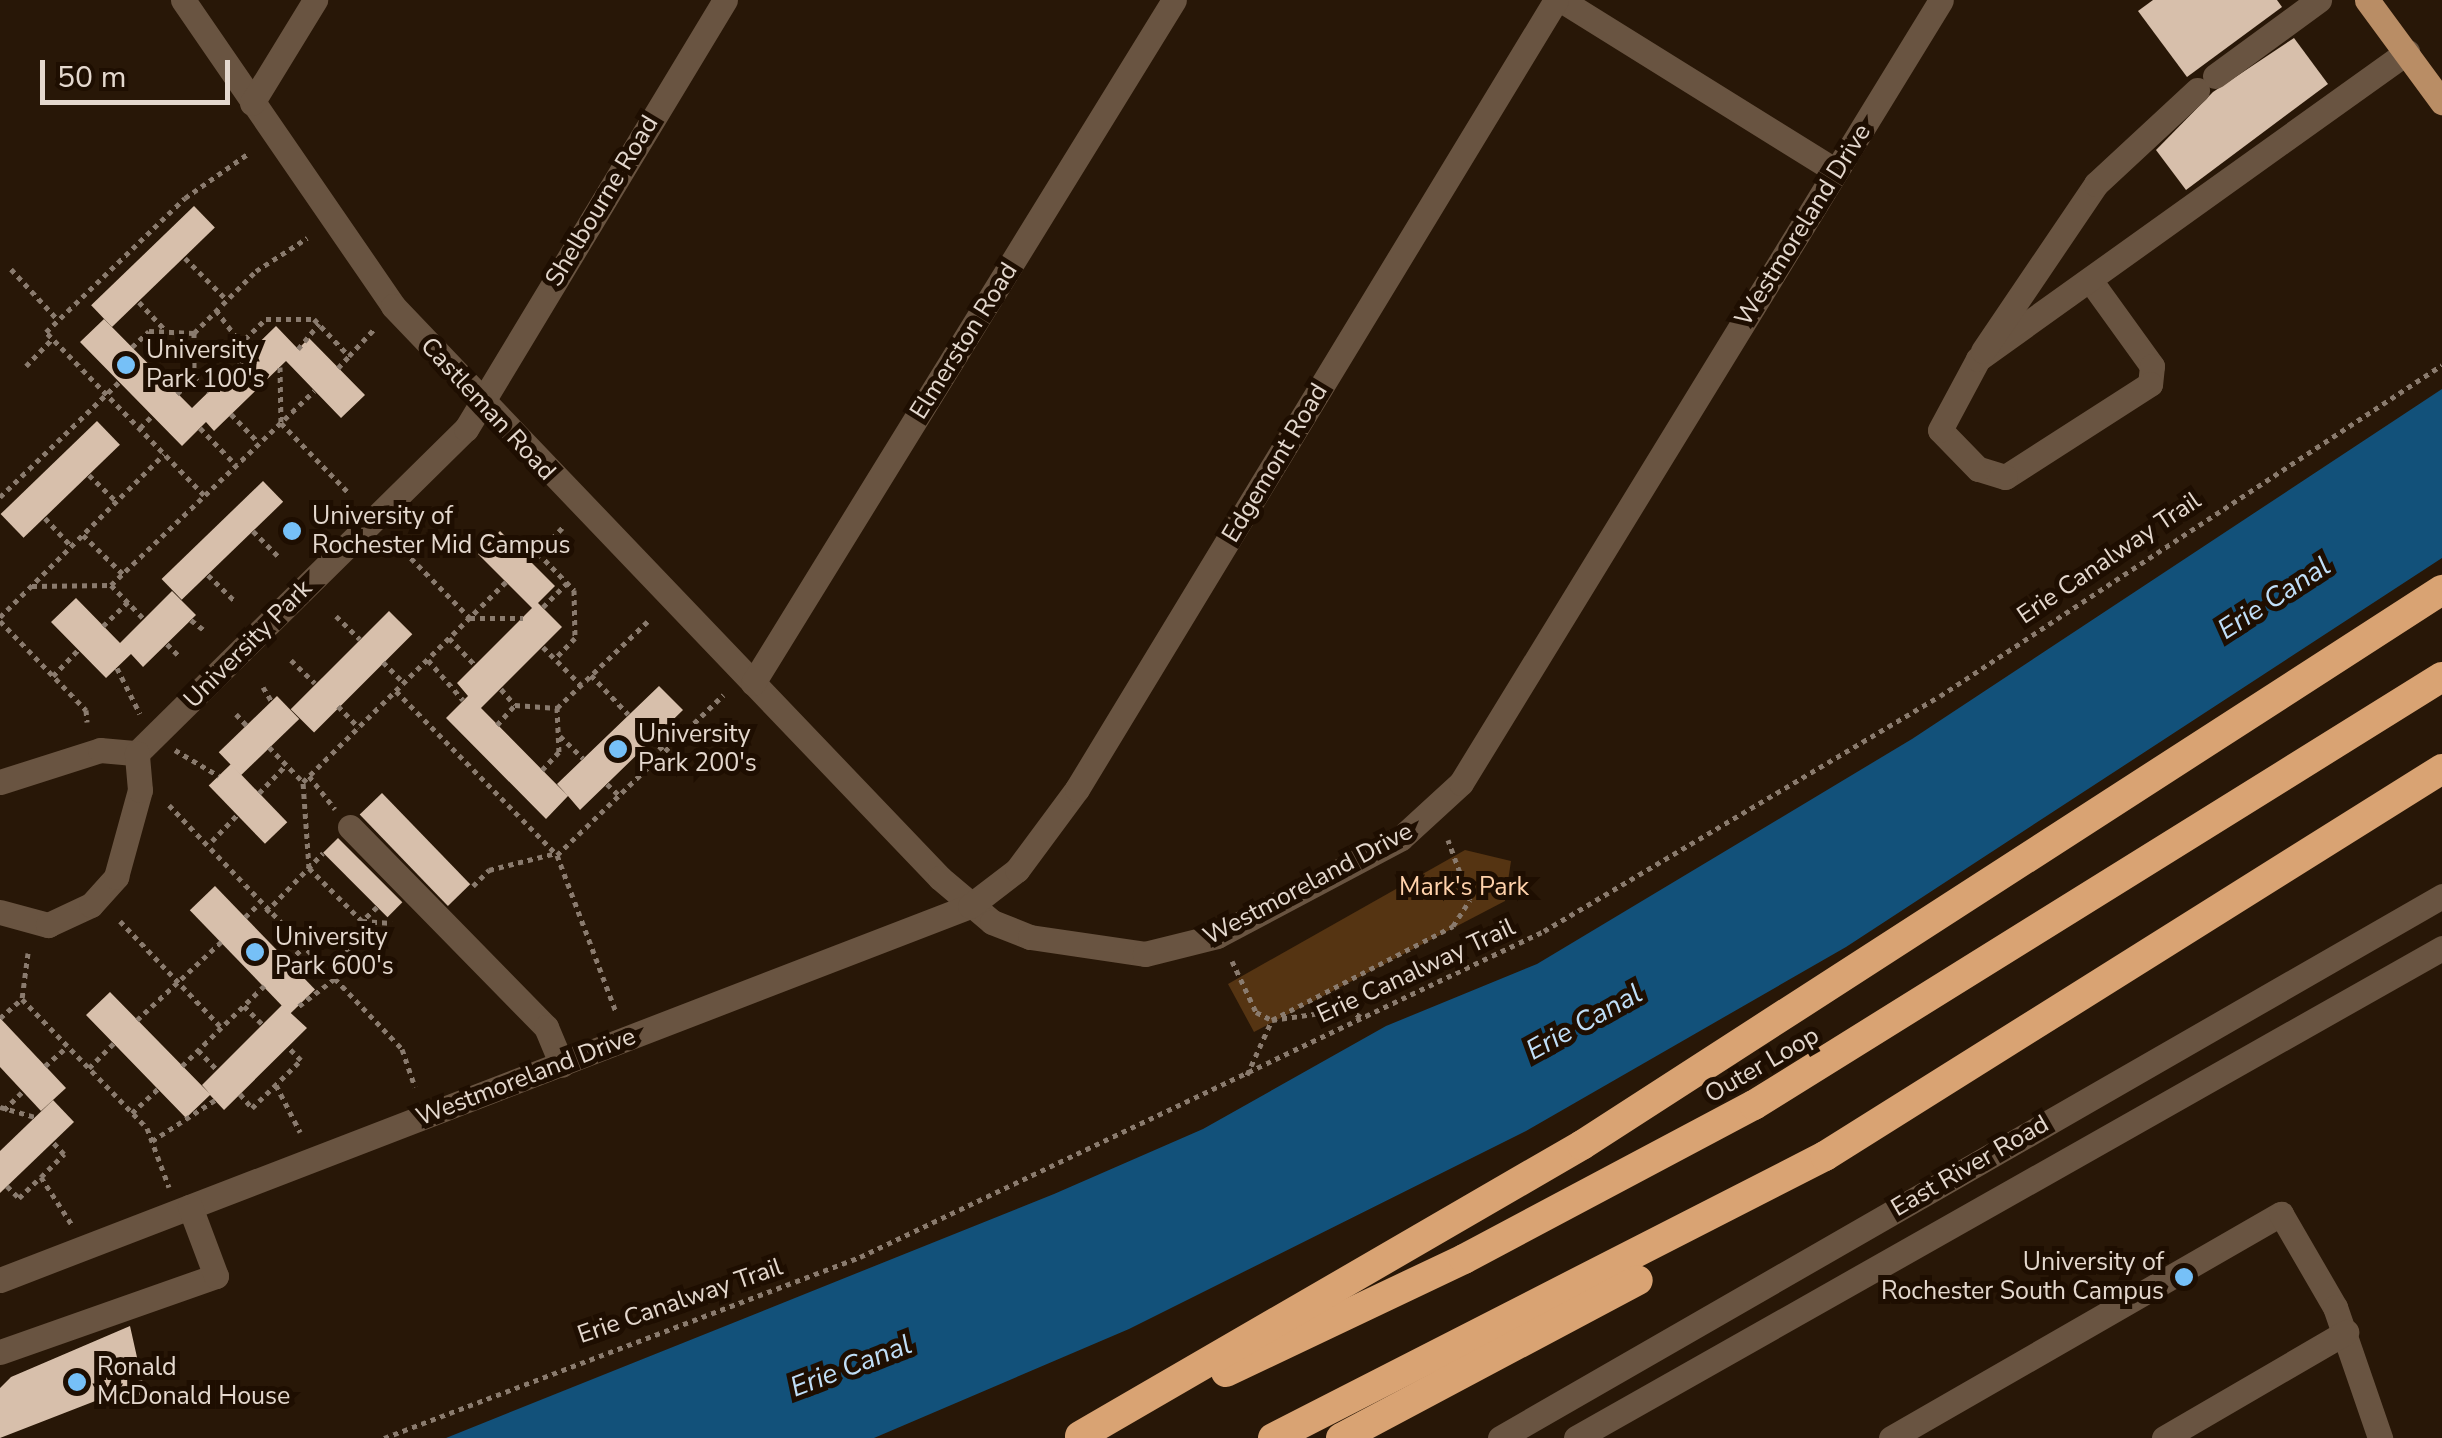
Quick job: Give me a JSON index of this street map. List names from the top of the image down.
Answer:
{
  "streets": {
    "highway": ["Outer Loop"],
    "street": [
      "Shelbourne Road",
      "Westmoreland Drive",
      "Elmerston Road",
      "Castleman Road",
      "Edgemont Road",
      "University Park",
      "East River Road"
    ],
    "path": ["Erie Canalway Trail"]
  },
  "crossings": [
    ["Shelbourne Road", "Castleman Road"],
    ["Shelbourne Road", "University Park"],
    ["Westmoreland Drive", "Castleman Road"],
    ["Westmoreland Drive", "Edgemont Road"],
    ["Elmerston Road", "Castleman Road"],
    ["Castleman Road", "Edgemont Road"],
    ["Castleman Road", "University Park"]
  ],
  "water": ["Erie Canal"],
  "parks": ["Mark's Park"],
  "places": [
    "University Park 100's",
    "University of Rochester Mid Campus",
    "University Park 200's",
    "University Park 600's",
    "University of Rochester South Campus",
    "Ronald McDonald House"
  ],
  "scale_bar": "50 m"
}
